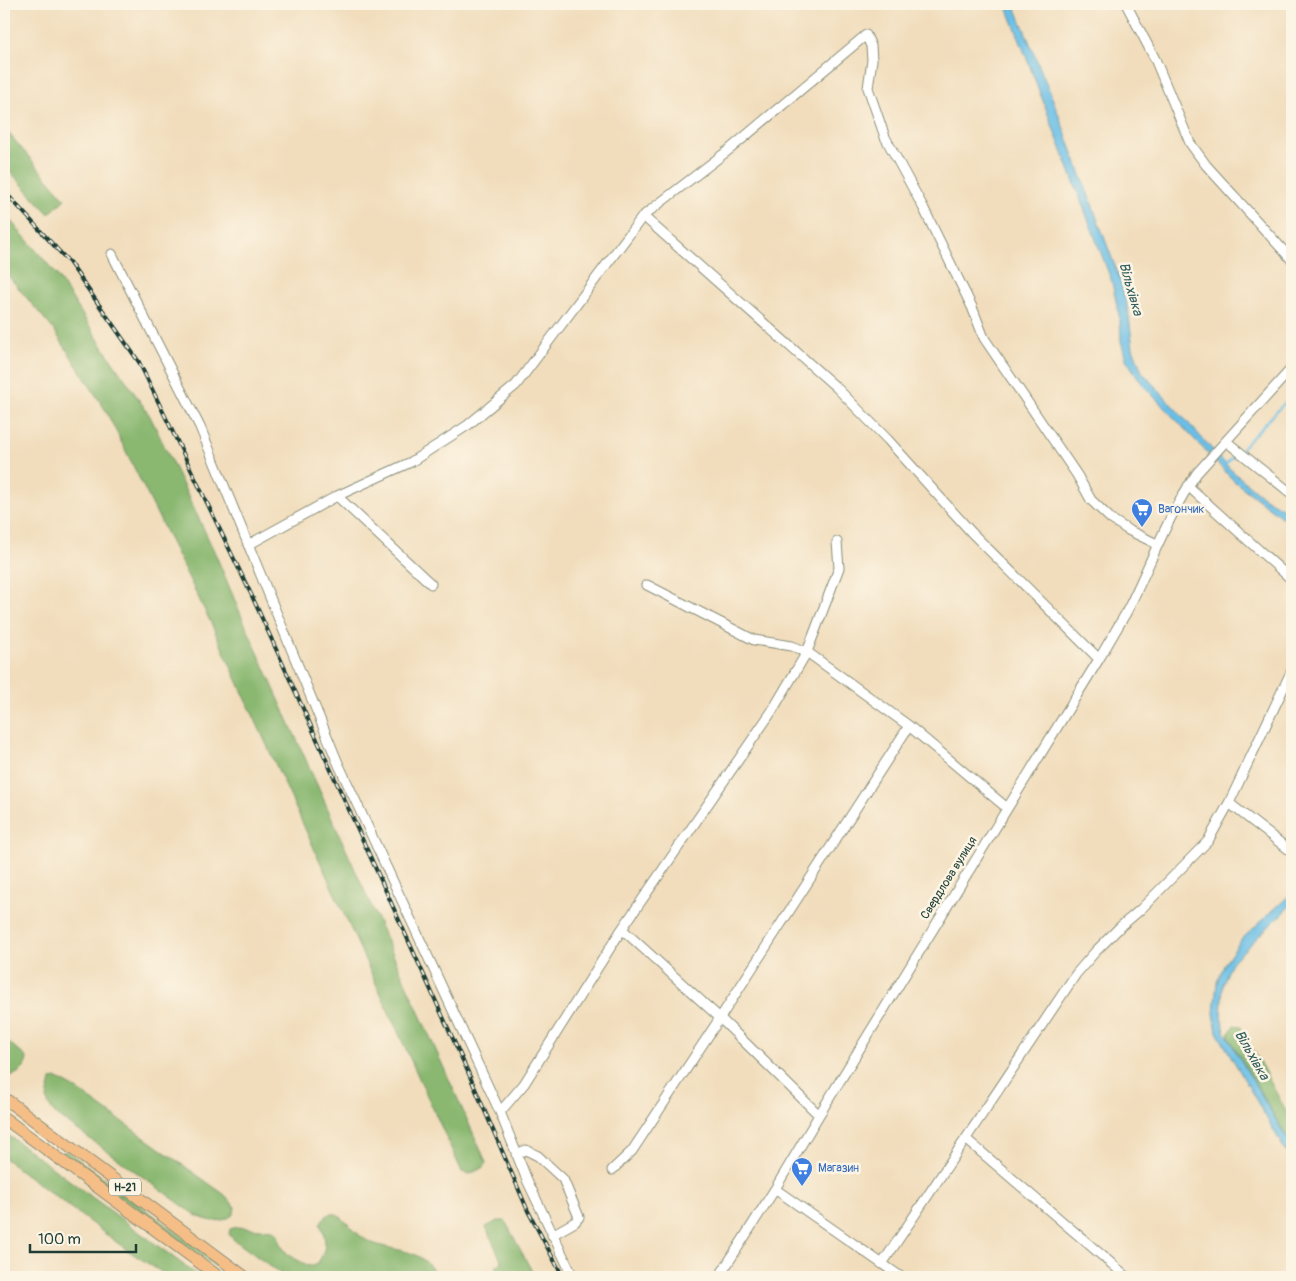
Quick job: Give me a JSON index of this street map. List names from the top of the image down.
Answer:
{
  "streets": {
    "main road": ["Н-21"],
    "street": ["Свердлова вулиця"]
  },
  "water": ["Вільхівка"],
  "places": {
    "supermarket": ["Вагончик", "Mагазин"]
  },
  "scale_bar": "100 m"
}
